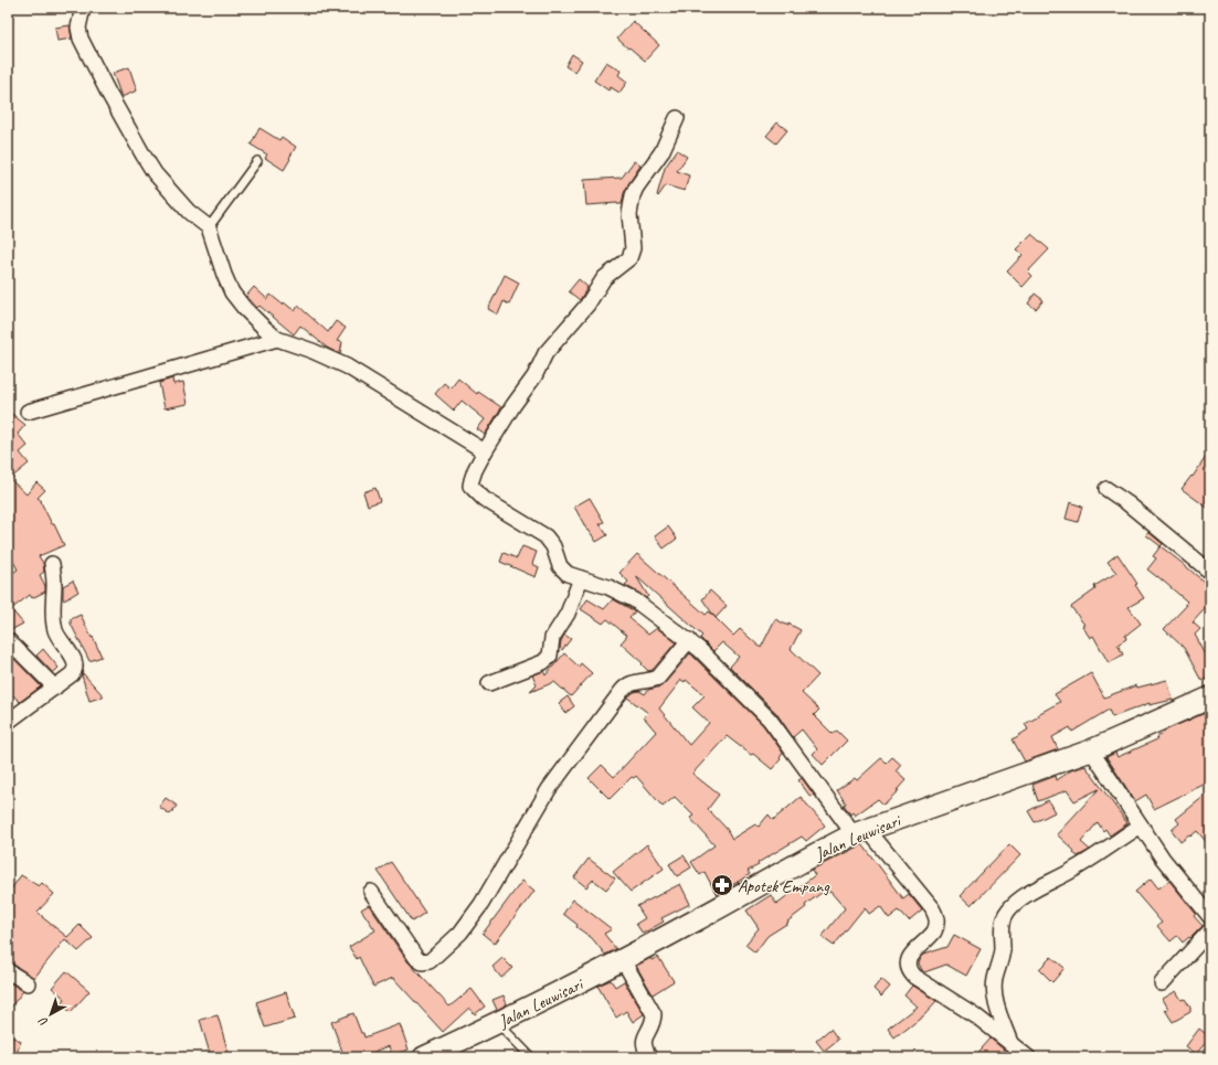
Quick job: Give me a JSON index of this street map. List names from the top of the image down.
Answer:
{
  "streets": {
    "main road": ["Jalan Leuwisari"]
  },
  "places": {
    "pharmacy": ["Apotek Empang"]
  },
  "north": "bottom left"
}
